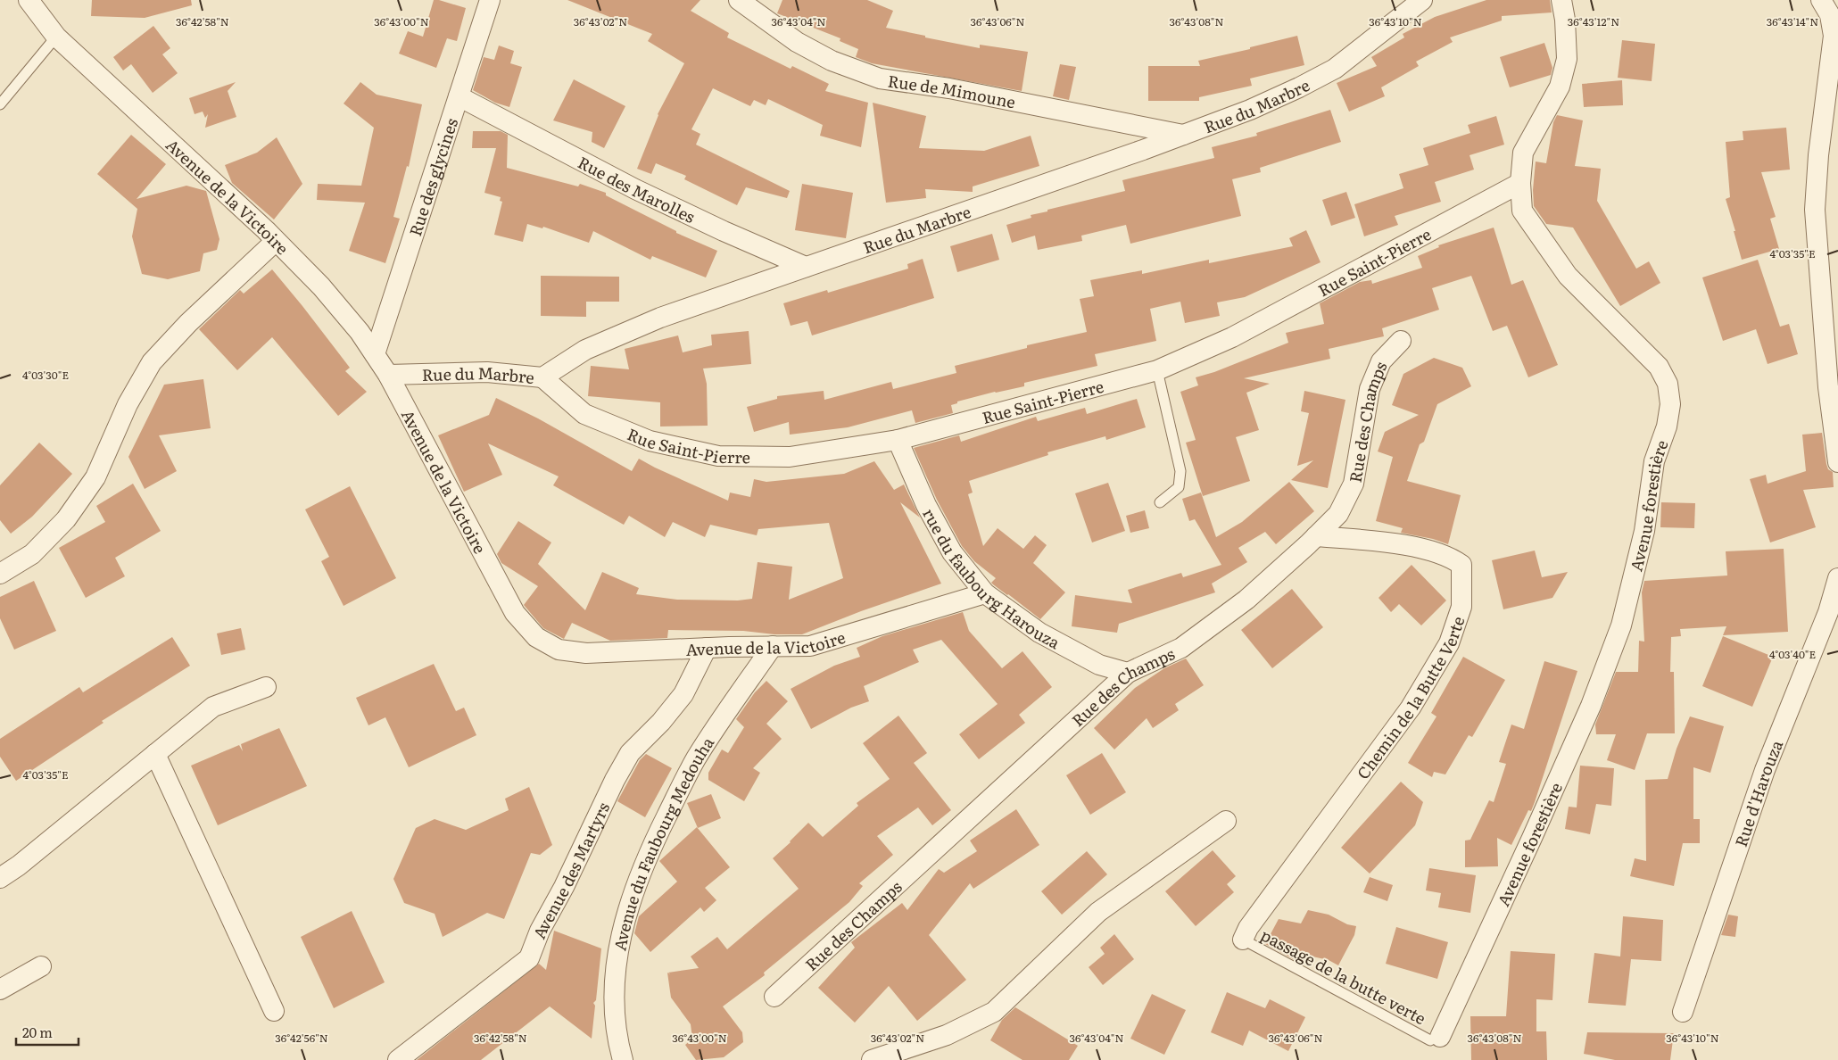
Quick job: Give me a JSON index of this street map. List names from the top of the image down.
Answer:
{
  "streets": {
    "street": [
      "Rue de Mimoune",
      "Rue du Marbre",
      "Rue des glycines",
      "Rue des Marolles",
      "Avenue de la Victoire",
      "Rue Saint-Pierre",
      "Rue des Champs",
      "Avenue forestière",
      "rue du faubourg Harouza",
      "Chemin de la Butte Verte",
      "Rue d'Harouza",
      "Avenue du Faubourg Medouha",
      "Avenue des Martyrs"
    ],
    "lane": ["passage de la butte verte"]
  },
  "crossings": [
    ["Rue de Mimoune", "Rue du Marbre"],
    ["Rue du Marbre", "Rue des Marolles"],
    ["Rue du Marbre", "Avenue de la Victoire"],
    ["Rue du Marbre", "Rue Saint-Pierre"],
    ["Rue des glycines", "Rue des Marolles"],
    ["Rue des glycines", "Avenue de la Victoire"],
    ["Avenue de la Victoire", "rue du faubourg Harouza"],
    ["Avenue de la Victoire", "Avenue du Faubourg Medouha"],
    ["Avenue de la Victoire", "Avenue des Martyrs"],
    ["Rue Saint-Pierre", "Avenue forestière"],
    ["Rue Saint-Pierre", "rue du faubourg Harouza"],
    ["Rue des Champs", "rue du faubourg Harouza"],
    ["Rue des Champs", "Chemin de la Butte Verte"],
    ["Avenue forestière", "passage de la butte verte"],
    ["Chemin de la Butte Verte", "passage de la butte verte"]
  ],
  "scale_bar": "20 m",
  "coordinates": [
    "36°42'58\"N",
    "36°43'00\"N",
    "36°43'02\"N",
    "36°43'04\"N",
    "36°43'06\"N",
    "36°43'08\"N",
    "36°43'10\"N",
    "36°43'12\"N",
    "36°43'14\"N",
    "4°03'35\"E",
    "4°03'30\"E",
    "4°03'40\"E",
    "36°42'56\"N"
  ]
}
